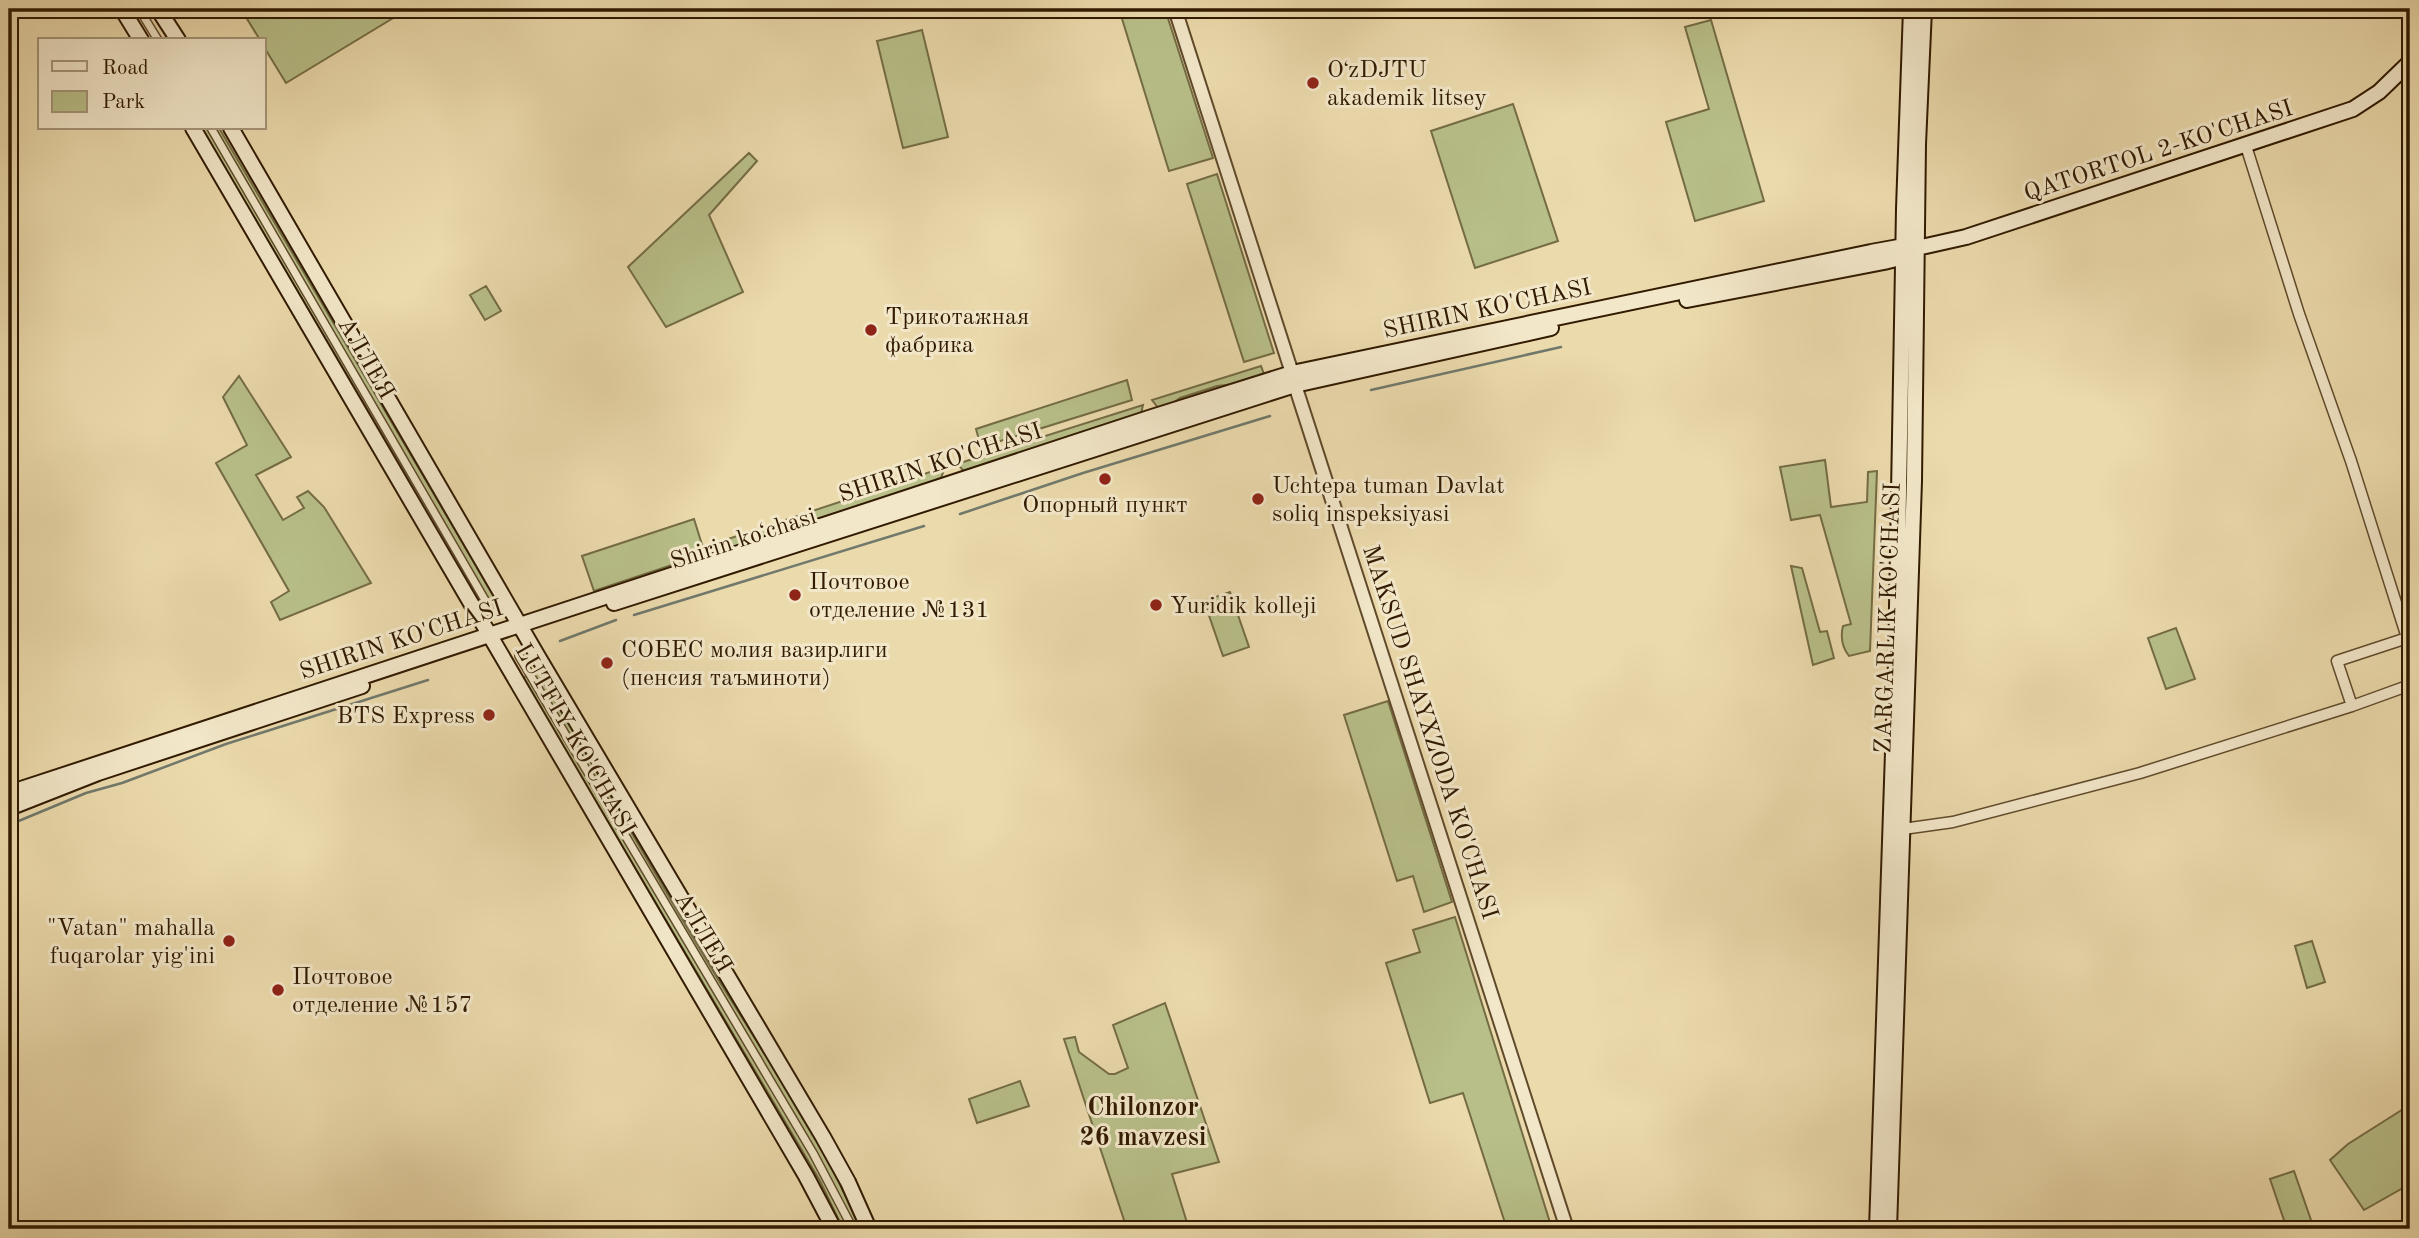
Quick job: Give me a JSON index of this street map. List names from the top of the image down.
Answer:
{
  "streets": {
    "main road": [
      "QATORTOL 2-KO'CHASI",
      "SHIRIN KO'CHASI",
      "ZARGARLIK KO'CHASI",
      "LUTFIY KO'CHASI"
    ],
    "street": ["АЛЛЕЯ", "MAKSUD SHAYXZODA KO'CHASI"]
  },
  "crossings": [
    ["QATORTOL 2-KO'CHASI", "SHIRIN KO'CHASI"],
    ["QATORTOL 2-KO'CHASI", "ZARGARLIK KO'CHASI"],
    ["SHIRIN KO'CHASI", "ZARGARLIK KO'CHASI"],
    ["SHIRIN KO'CHASI", "MAKSUD SHAYXZODA KO'CHASI"],
    ["SHIRIN KO'CHASI", "LUTFIY KO'CHASI"]
  ],
  "districts": ["Chilonzor 26 mavzesi"],
  "places": [
    "OʻzDJTU akademik litsey",
    "Трикотажная фабрика",
    "Опорный пункт",
    "Uchtepa tuman Davlat soliq inspeksiyasi",
    "Почтовое отделение №131",
    "Yuridik kolleji",
    "СОБЕС молия вазирлиги (пенсия таъминоти)",
    "BTS Express",
    "\"Vatan\" mahalla fuqarolar yig'ini",
    "Почтовое отделение №157"
  ],
  "legend": ["Road", "Park"]
}
